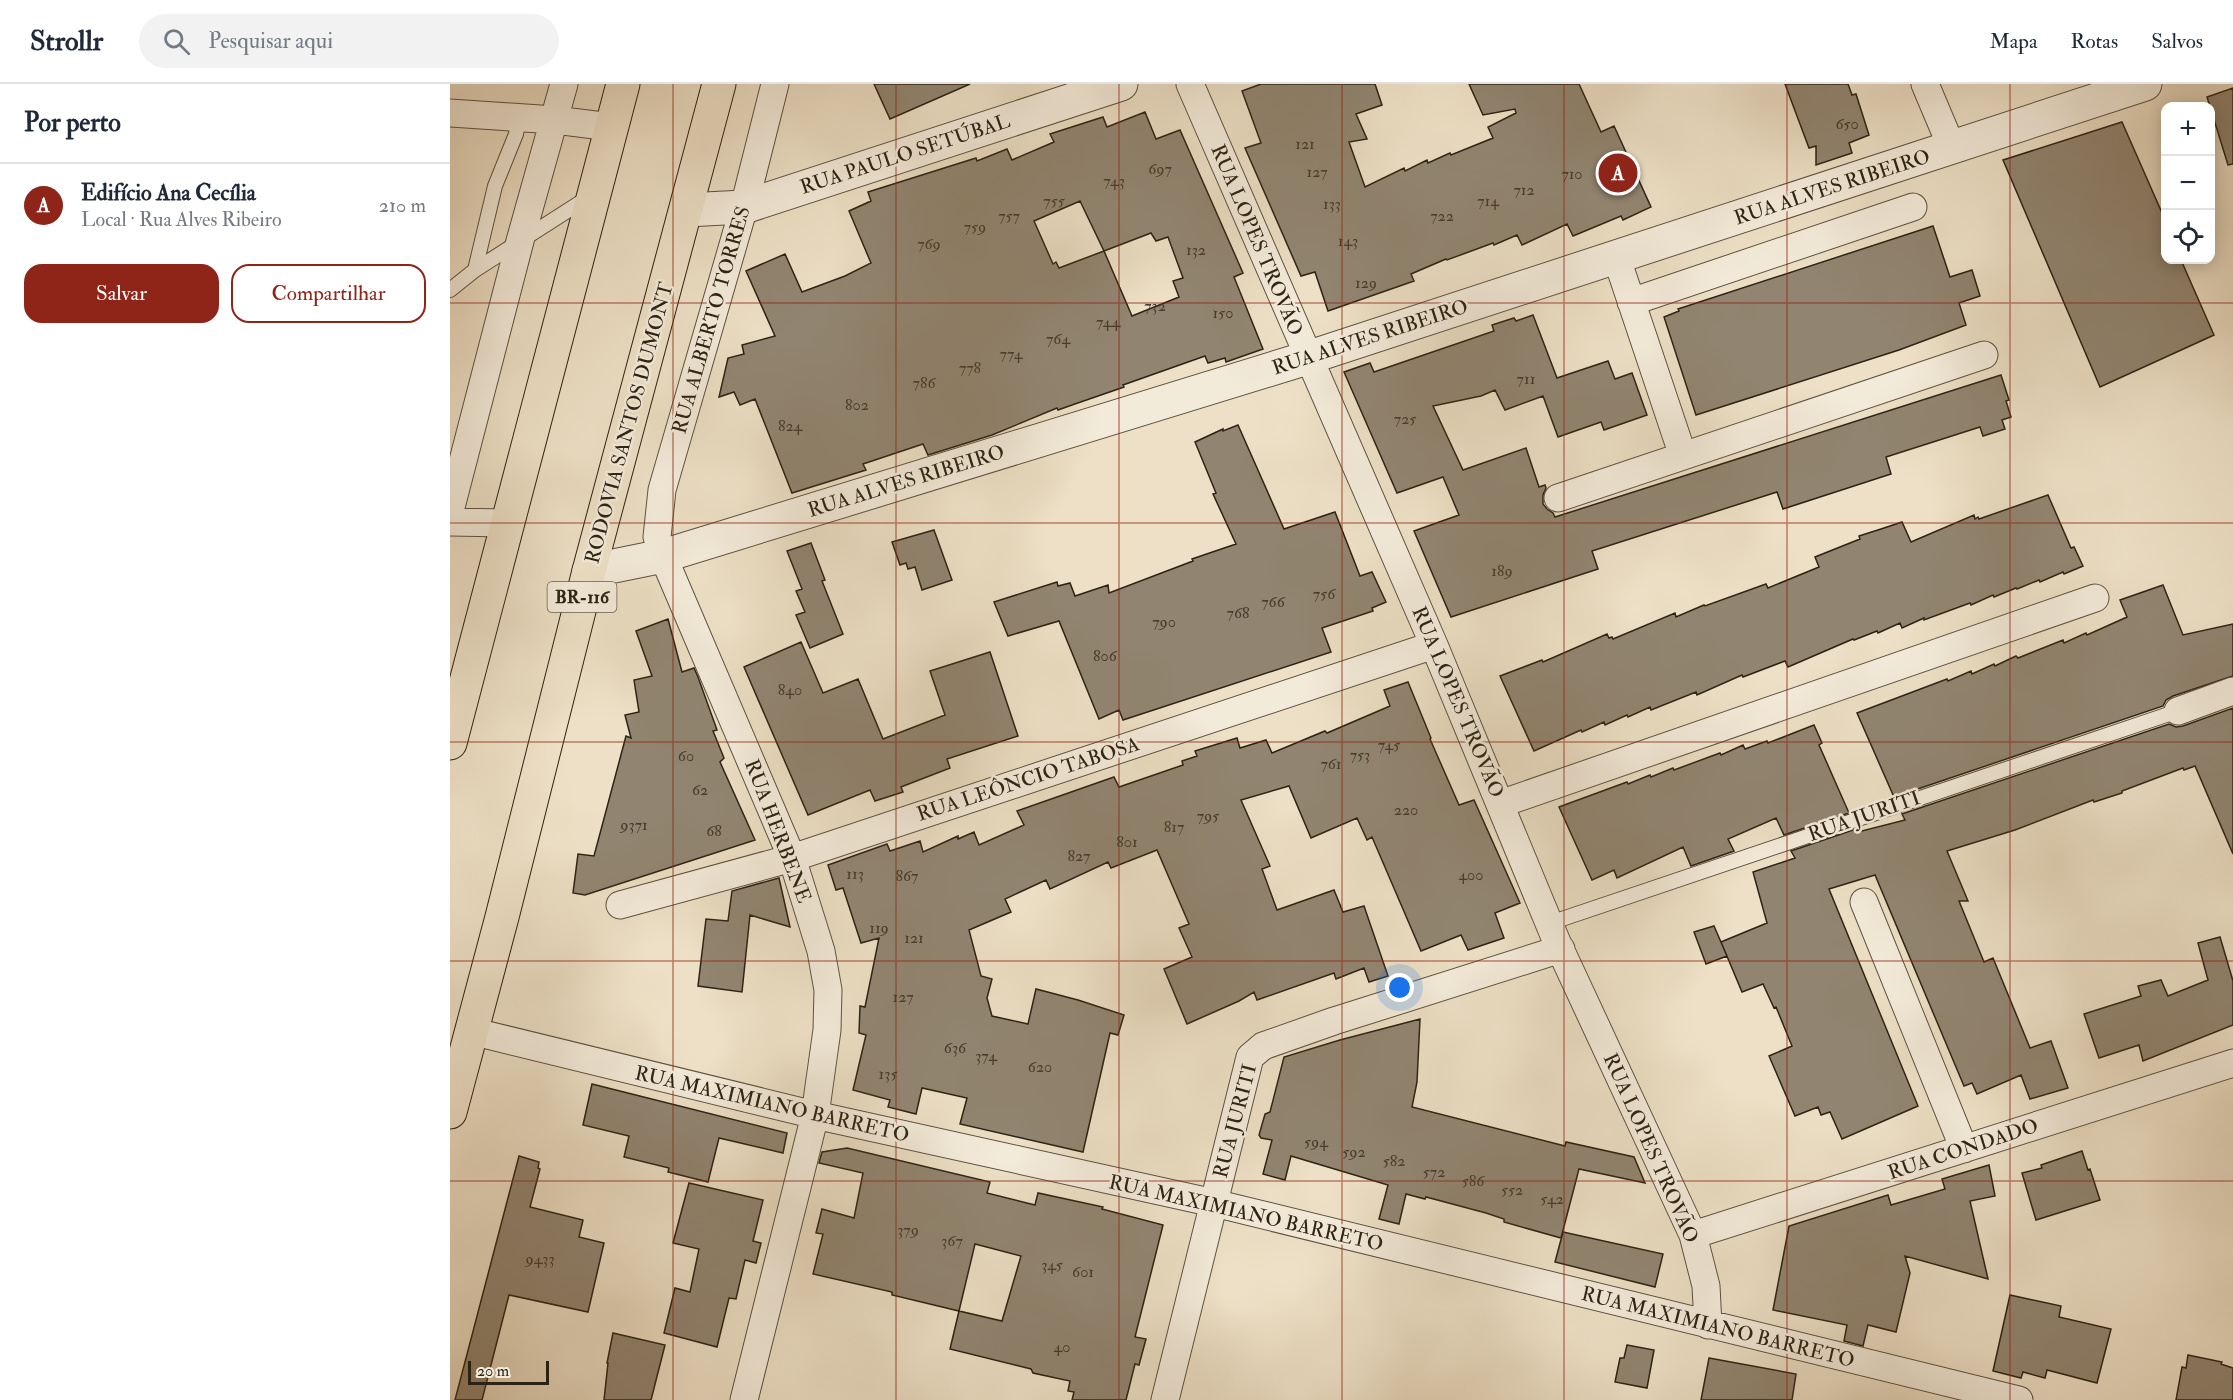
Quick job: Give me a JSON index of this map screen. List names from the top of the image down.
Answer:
{
  "streets": {
    "highway": ["RODOVIA SANTOS DUMONT", "BR-116"],
    "street": [
      "RUA PAULO SETÚBAL",
      "RUA ALVES RIBEIRO",
      "RUA LOPES TROVÃO",
      "RUA ALBERTO TORRES",
      "RUA LEÔNCIO TABOSA",
      "RUA JURITI",
      "RUA HERBENE",
      "RUA MAXIMIANO BARRETO",
      "RUA CONDADO"
    ]
  },
  "crossings": [
    ["RUA PAULO SETÚBAL", "RUA ALBERTO TORRES"],
    ["RUA PAULO SETÚBAL", "RODOVIA SANTOS DUMONT"],
    ["RUA ALVES RIBEIRO", "RUA LOPES TROVÃO"],
    ["RUA ALVES RIBEIRO", "RUA ALBERTO TORRES"],
    ["RUA ALVES RIBEIRO", "RODOVIA SANTOS DUMONT"],
    ["RUA ALVES RIBEIRO", "RUA HERBENE"],
    ["RUA LOPES TROVÃO", "RUA LEÔNCIO TABOSA"],
    ["RUA LOPES TROVÃO", "RUA JURITI"],
    ["RUA LOPES TROVÃO", "RUA MAXIMIANO BARRETO"],
    ["RUA LOPES TROVÃO", "RUA CONDADO"],
    ["RUA ALBERTO TORRES", "RUA HERBENE"],
    ["RODOVIA SANTOS DUMONT", "RUA MAXIMIANO BARRETO"],
    ["RUA LEÔNCIO TABOSA", "RUA HERBENE"],
    ["RUA JURITI", "RUA MAXIMIANO BARRETO"],
    ["RUA HERBENE", "RUA MAXIMIANO BARRETO"]
  ],
  "house_numbers": [
    "650",
    "121",
    "697",
    "127",
    "710",
    "743",
    "712",
    "755",
    "714",
    "133",
    "757",
    "722",
    "759",
    "143",
    "769",
    "132",
    "129",
    "732",
    "150",
    "744",
    "764",
    "774",
    "778",
    "711",
    "786",
    "802",
    "725",
    "824",
    "189",
    "756",
    "766",
    "768",
    "790",
    "806",
    "840",
    "745",
    "753",
    "60",
    "761",
    "62",
    "220",
    "795",
    "9371",
    "817",
    "68",
    "801",
    "827",
    "113",
    "400",
    "867",
    "119",
    "121",
    "127",
    "636",
    "374",
    "620",
    "135",
    "594",
    "592",
    "582",
    "572",
    "586",
    "552",
    "542",
    "379",
    "367",
    "9433",
    "345",
    "601",
    "40"
  ],
  "scale_bar": "20 m",
  "page": {
    "header": "Strollr",
    "search": "Pesquisar aqui",
    "nav": ["Mapa", "Rotas", "Salvos"],
    "heading": "Por perto",
    "map_buttons": ["+", "−"],
    "pins": "A",
    "list": [
      {
        "mark": "A",
        "name": "Edifício Ana Cecília",
        "note": "Local · Rua Alves Ribeiro",
        "value": "210 m"
      }
    ],
    "buttons": ["Salvar", "Compartilhar"],
    "scale": "20 m"
  }
}
